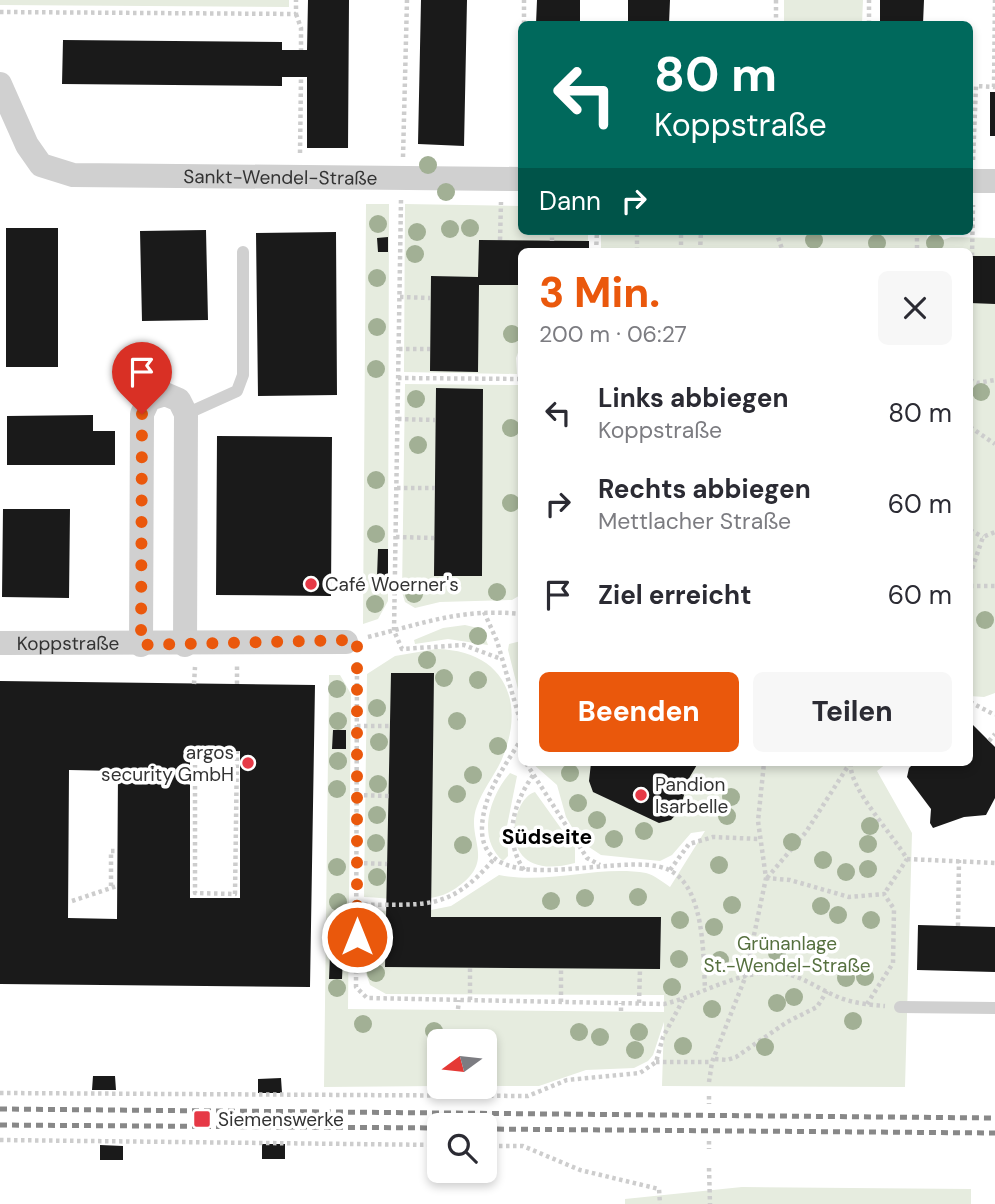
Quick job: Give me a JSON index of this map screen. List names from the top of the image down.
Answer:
{
  "streets": {
    "street": ["Sankt-Wendel-Straße", "Koppstraße"]
  },
  "districts": ["Südseite"],
  "parks": ["Grünanlage St.-Wendel-Straße"],
  "places": {
    "other": ["Café Woerner's", "argos security GmbH", "Pandion Isarbelle"],
    "transit": ["Siemenswerke"]
  },
  "north": "left",
  "page": {
    "turn": ["80 m", "Koppstraße"],
    "then": "Dann",
    "heading": ["3 Min.", "200 m · 06:27"],
    "list": [
      {
        "name": "Links abbiegen",
        "note": "Koppstraße",
        "value": "80 m"
      },
      {
        "name": "Rechts abbiegen",
        "note": "Mettlacher Straße",
        "value": "60 m"
      },
      {
        "name": "Ziel erreicht",
        "value": "60 m"
      }
    ],
    "buttons": ["Beenden", "Teilen"]
  }
}
